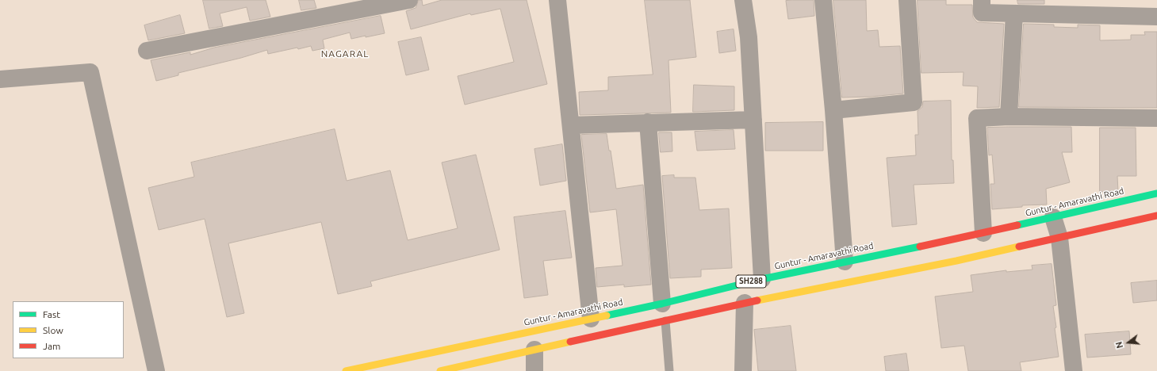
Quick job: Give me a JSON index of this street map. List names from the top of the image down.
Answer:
{
  "streets": {
    "main road": ["Guntur - Amaravathi Road", "SH288"]
  },
  "districts": ["NAGARAL"],
  "legend": ["Fast", "Slow", "Jam"],
  "north": "left"
}
